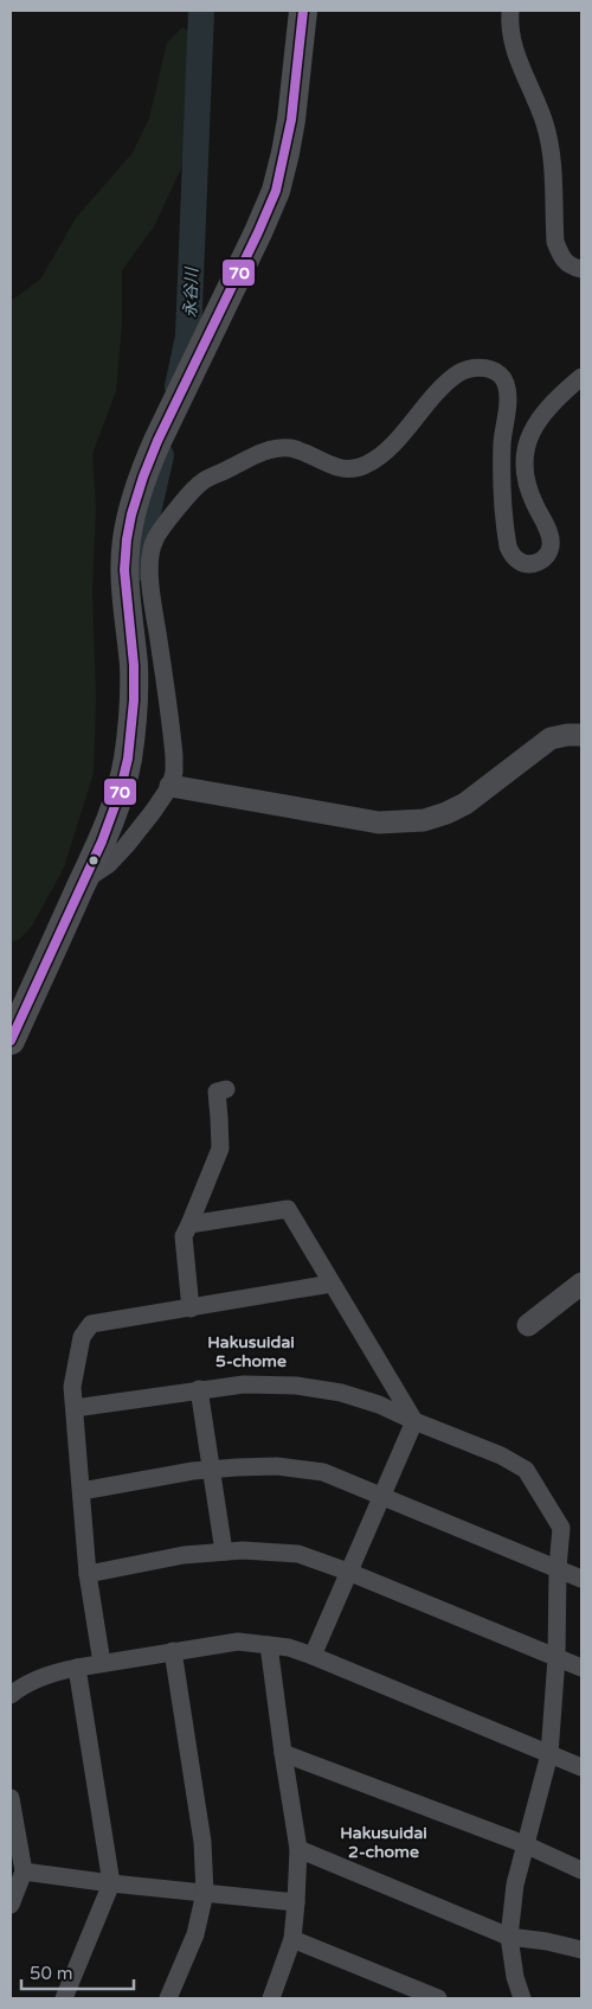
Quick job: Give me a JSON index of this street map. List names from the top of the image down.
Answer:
{
  "districts": ["Hakusuidai 5-chome", "Hakusuidai 2-chome"],
  "water": ["永谷川"],
  "lines": ["transit line 70"],
  "scale_bar": "50 m"
}
